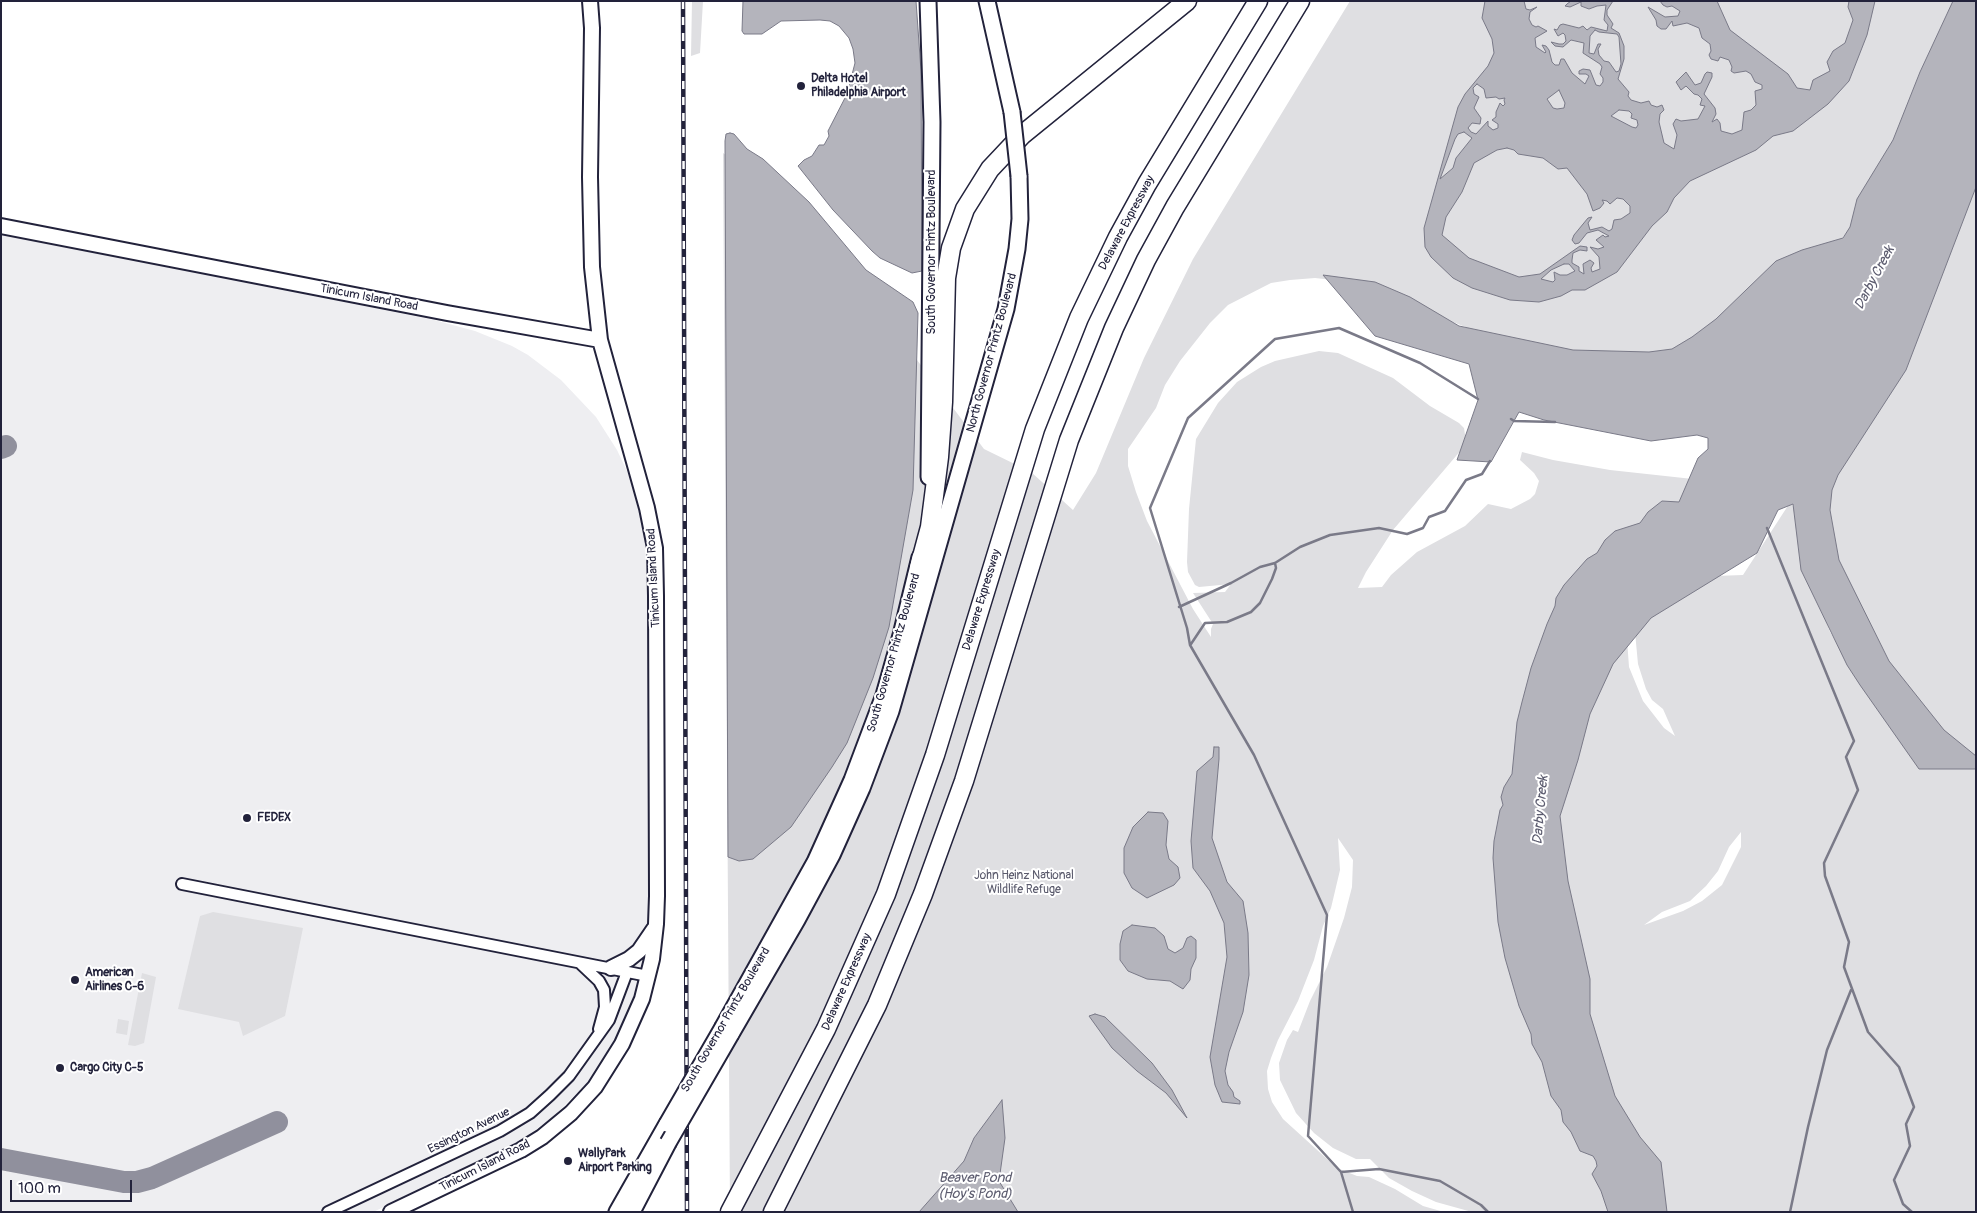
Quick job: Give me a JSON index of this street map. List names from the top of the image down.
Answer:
{
  "streets": {
    "highway": ["Delaware Expressway"],
    "main road": ["South Governor Printz Boulevard", "North Governor Printz Boulevard"],
    "street": ["Tinicum Island Road", "Essington Avenue"]
  },
  "crossings": [
    ["South Governor Printz Boulevard", "North Governor Printz Boulevard"]
  ],
  "water": ["Darby Creek", "Beaver Pond (Hoy's Pond)"],
  "parks": ["John Heinz National Wildlife Refuge"],
  "places": [
    "Delta Hotel Philadelphia Airport",
    "FEDEX",
    "American Airlines C-6",
    "Cargo City C-5",
    "WallyPark Airport Parking"
  ],
  "scale_bar": "100 m"
}
